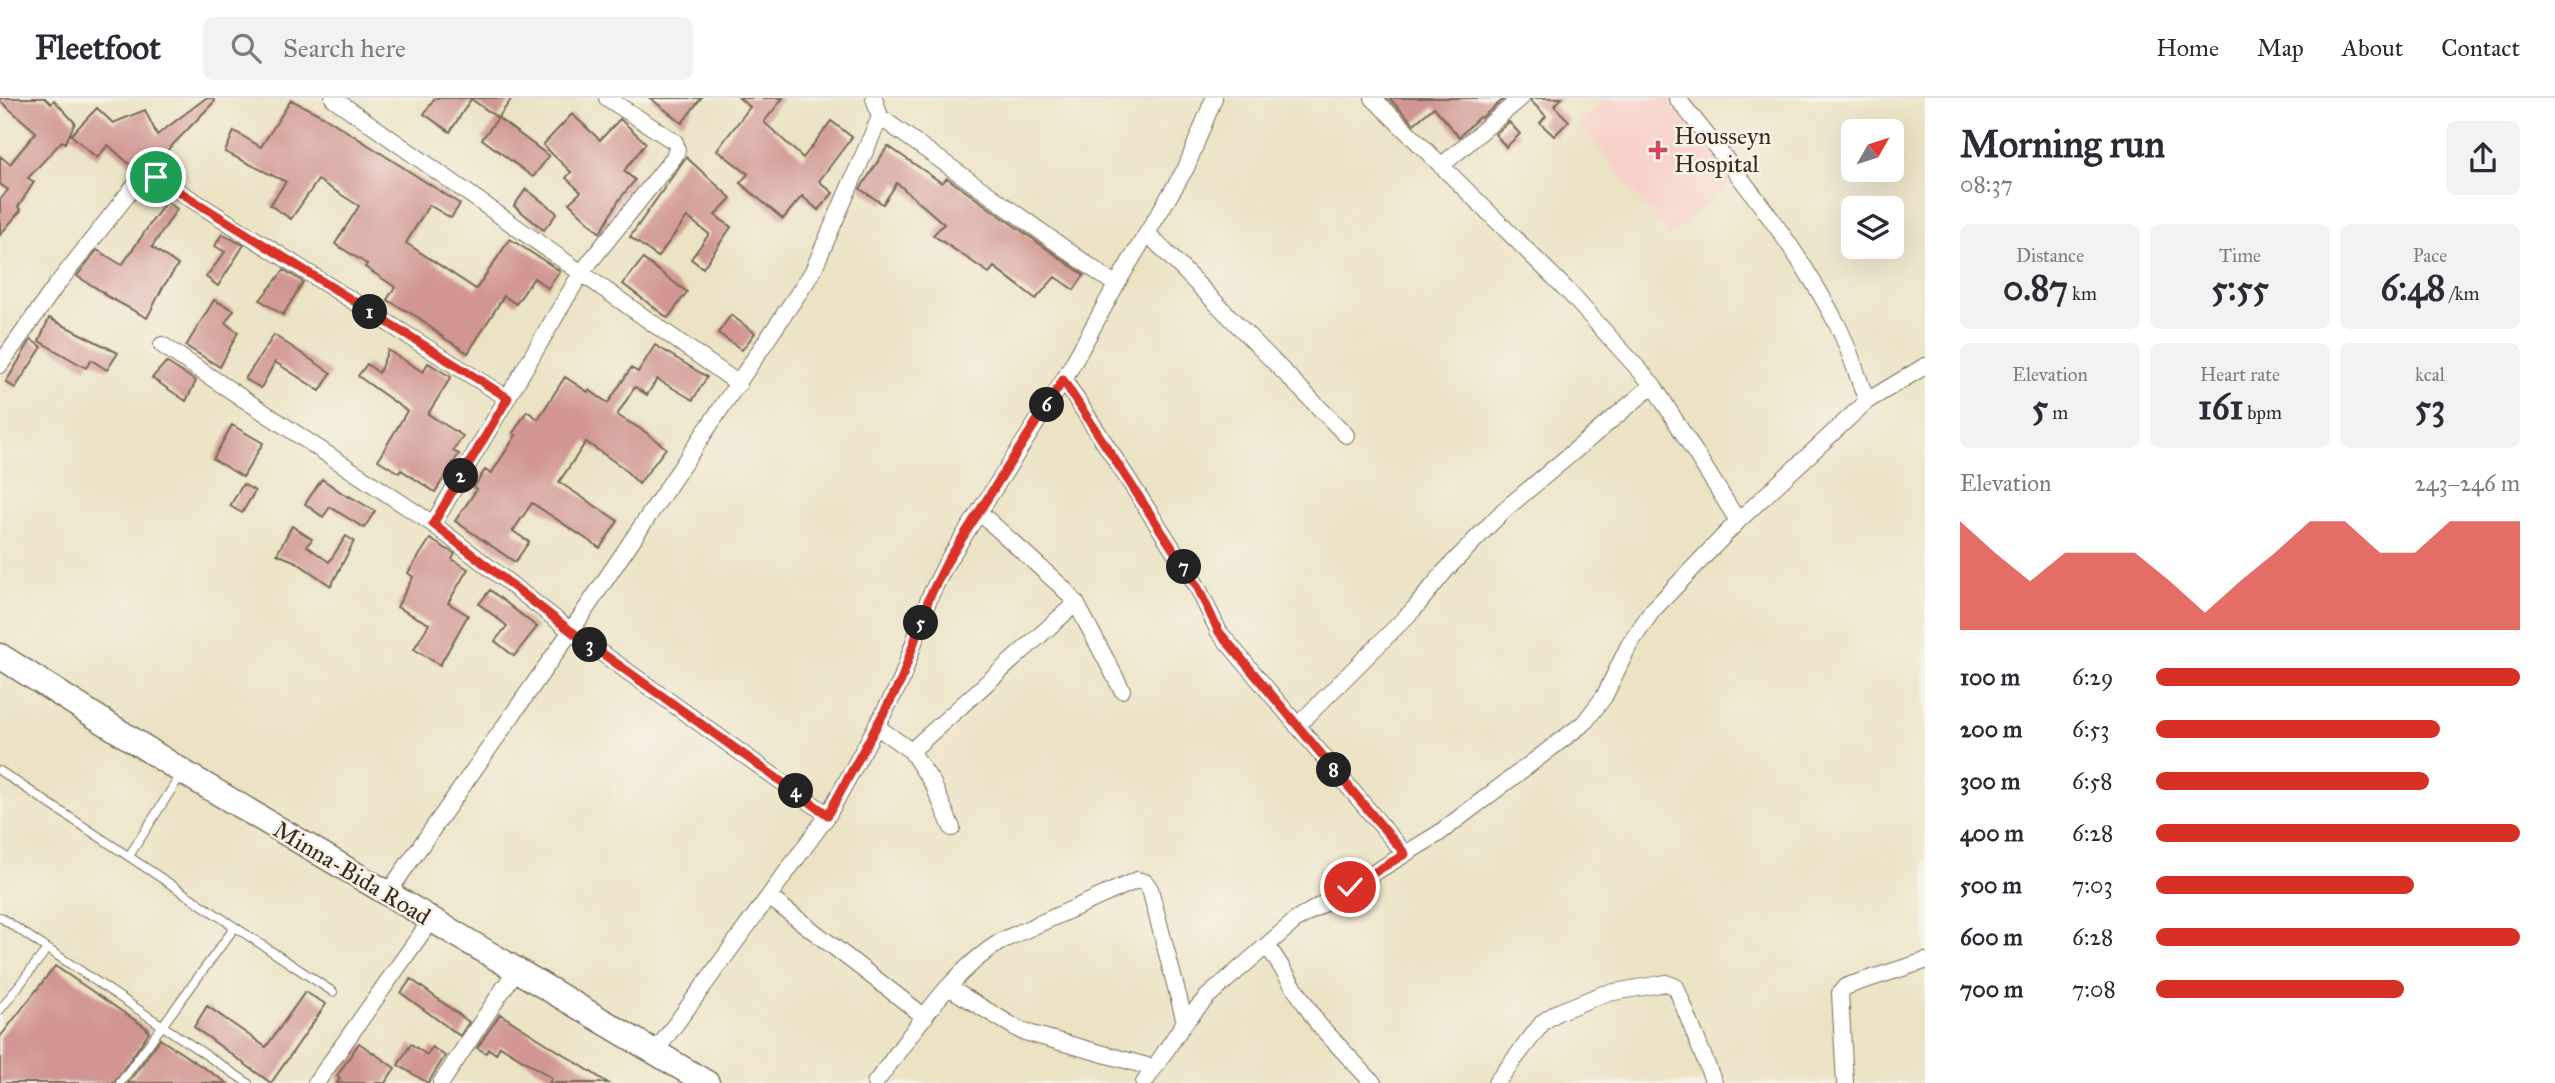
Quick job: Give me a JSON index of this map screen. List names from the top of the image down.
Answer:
{
  "streets": {
    "main road": ["Minna-Bida Road"]
  },
  "places": {
    "health": ["Housseyn Hospital"]
  },
  "north": "top right",
  "page": {
    "header": "Fleetfoot",
    "search": "Search here",
    "nav": [
      "Home",
      "Map",
      "About",
      "Contact"
    ],
    "heading": ["Morning run", "08:37"],
    "stats": [
      ["Distance", "0.87 km"],
      ["Time", "5:55"],
      ["Pace", "6:48 /km"],
      ["Elevation", "5 m"],
      ["Heart rate", "161 bpm"],
      ["kcal", "53"]
    ],
    "pins": [
      "1",
      "6",
      "2",
      "7",
      "5",
      "3",
      "8",
      "4"
    ],
    "chart": ["Elevation", "243–246 m"],
    "list": [
      {
        "name": "100 m",
        "note": "6:29"
      },
      {
        "name": "200 m",
        "note": "6:53"
      },
      {
        "name": "300 m",
        "note": "6:58"
      },
      {
        "name": "400 m",
        "note": "6:28"
      },
      {
        "name": "500 m",
        "note": "7:03"
      },
      {
        "name": "600 m",
        "note": "6:28"
      },
      {
        "name": "700 m",
        "note": "7:08"
      }
    ]
  }
}
